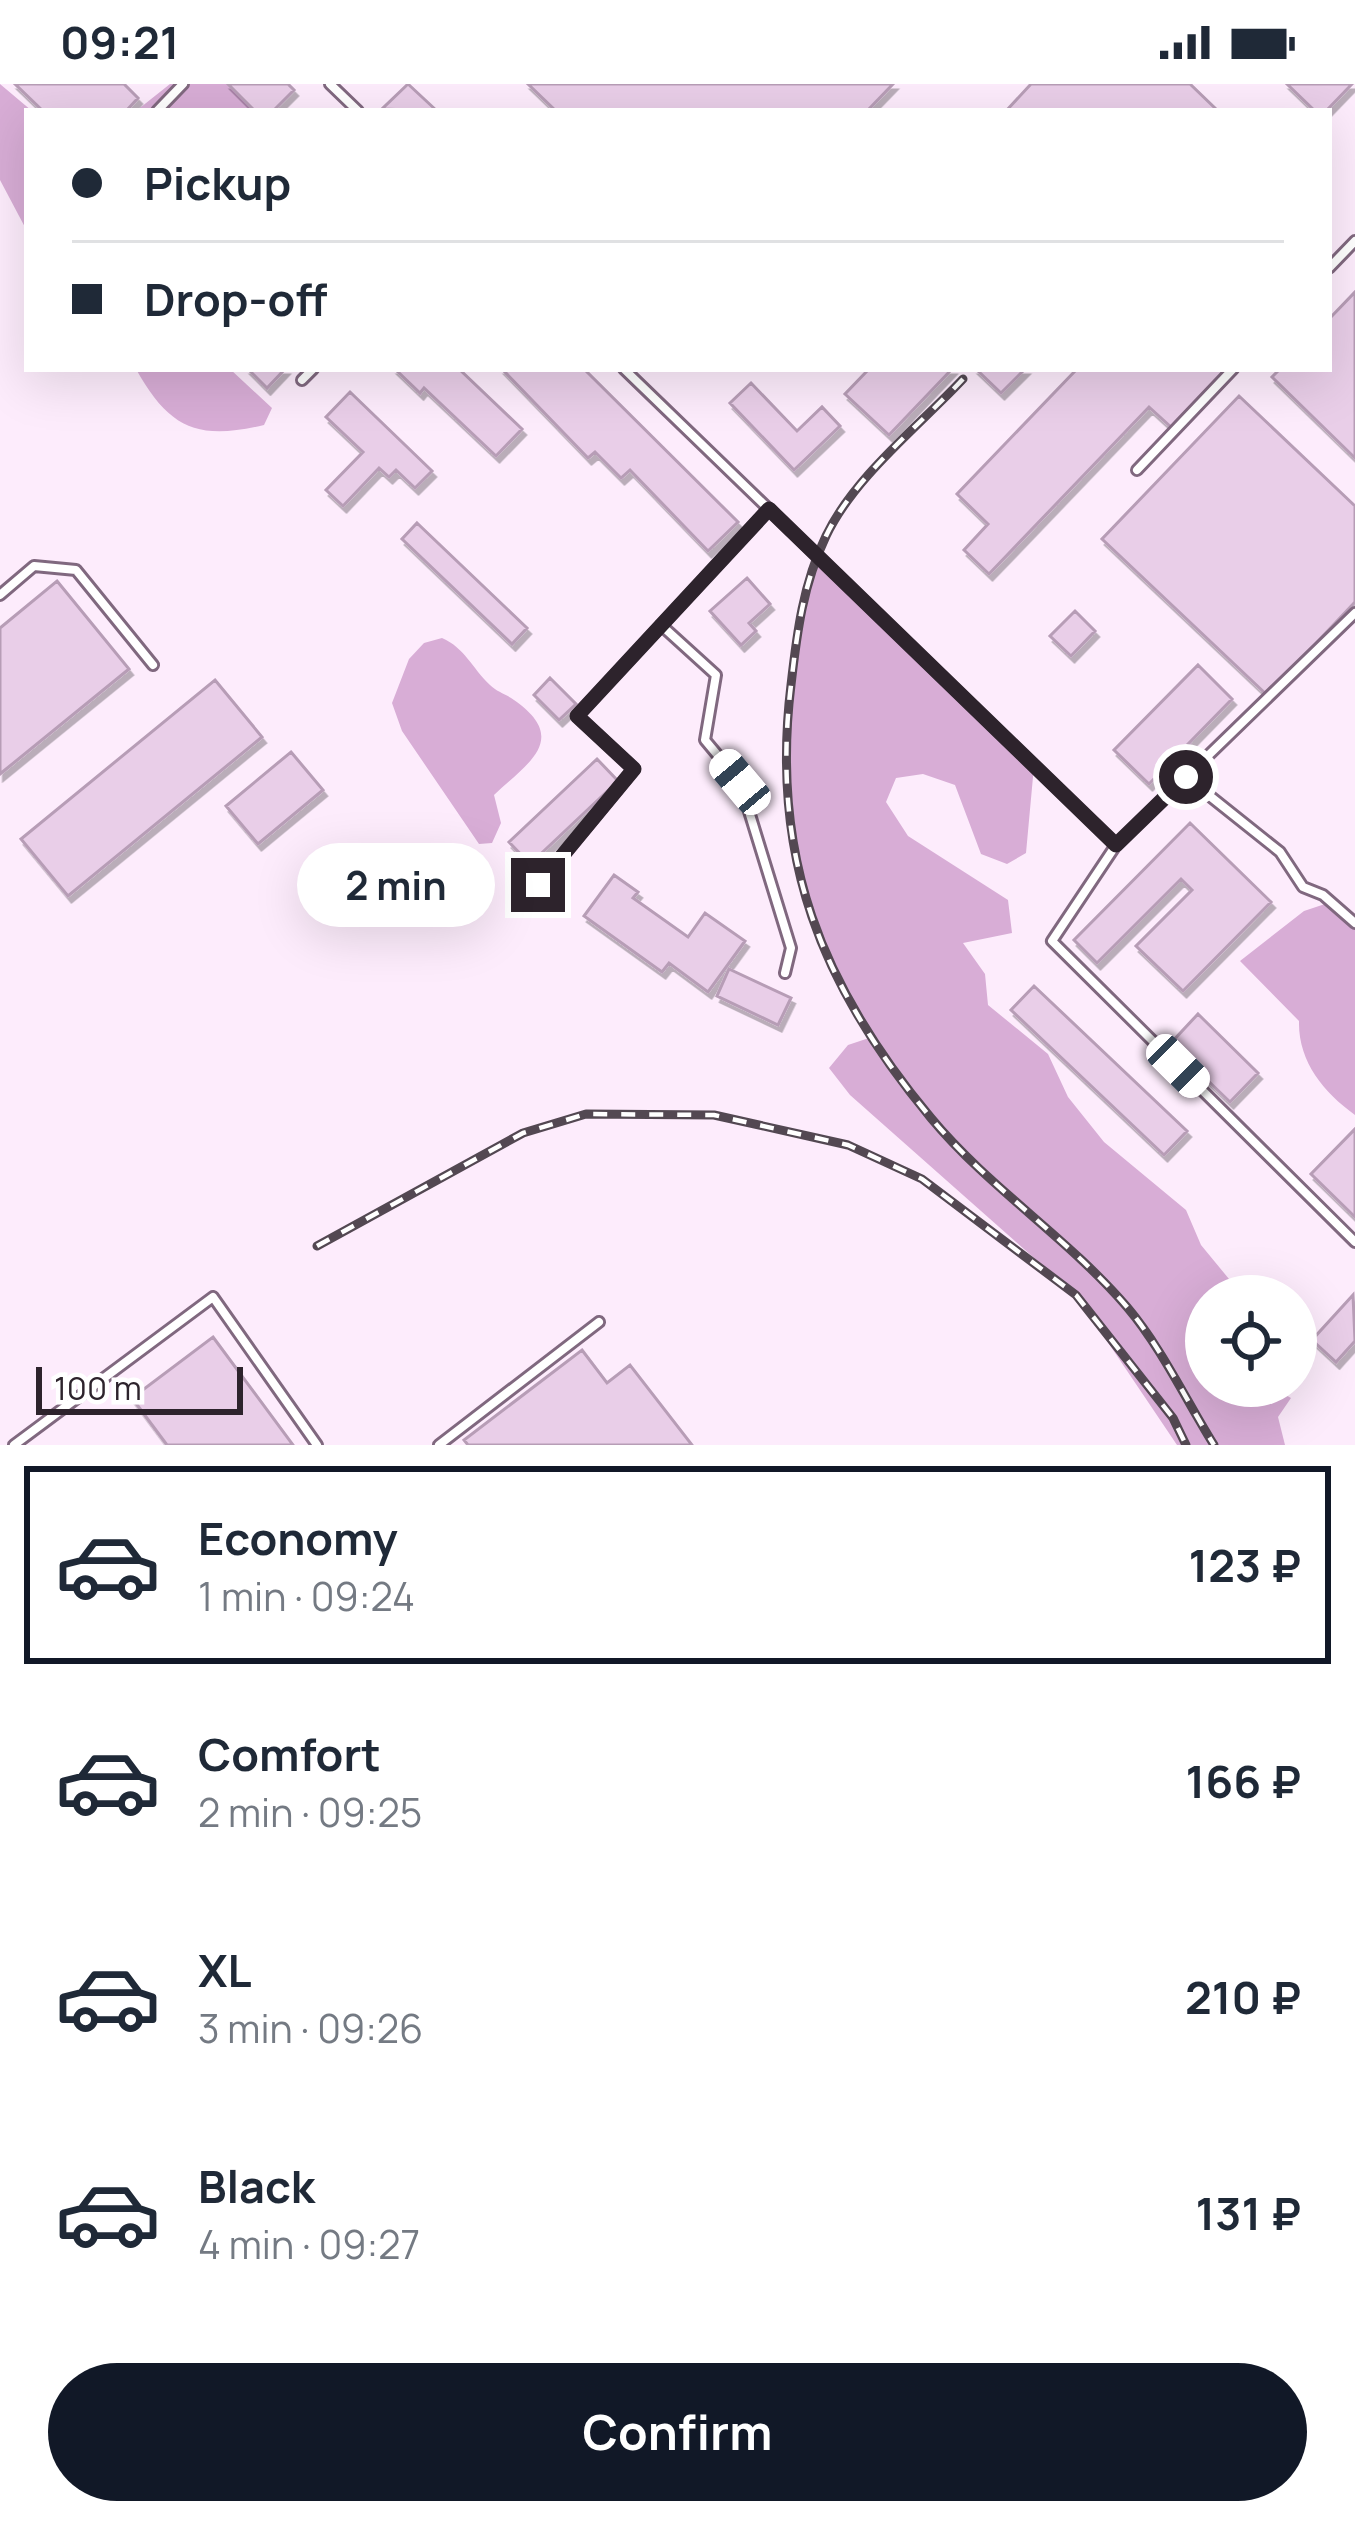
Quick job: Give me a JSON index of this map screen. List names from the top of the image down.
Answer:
{
  "scale_bar": "100 m",
  "page": {
    "status": "09:21",
    "banner": ["Pickup", "Drop-off"],
    "bubble": "2 min",
    "scale": "100 m",
    "list": [
      {
        "name": "Economy",
        "note": "1 min · 09:24",
        "value": "123 ₽"
      },
      {
        "name": "Comfort",
        "note": "2 min · 09:25",
        "value": "166 ₽"
      },
      {
        "name": "XL",
        "note": "3 min · 09:26",
        "value": "210 ₽"
      },
      {
        "name": "Black",
        "note": "4 min · 09:27",
        "value": "131 ₽"
      }
    ],
    "buttons": "Confirm"
  }
}
